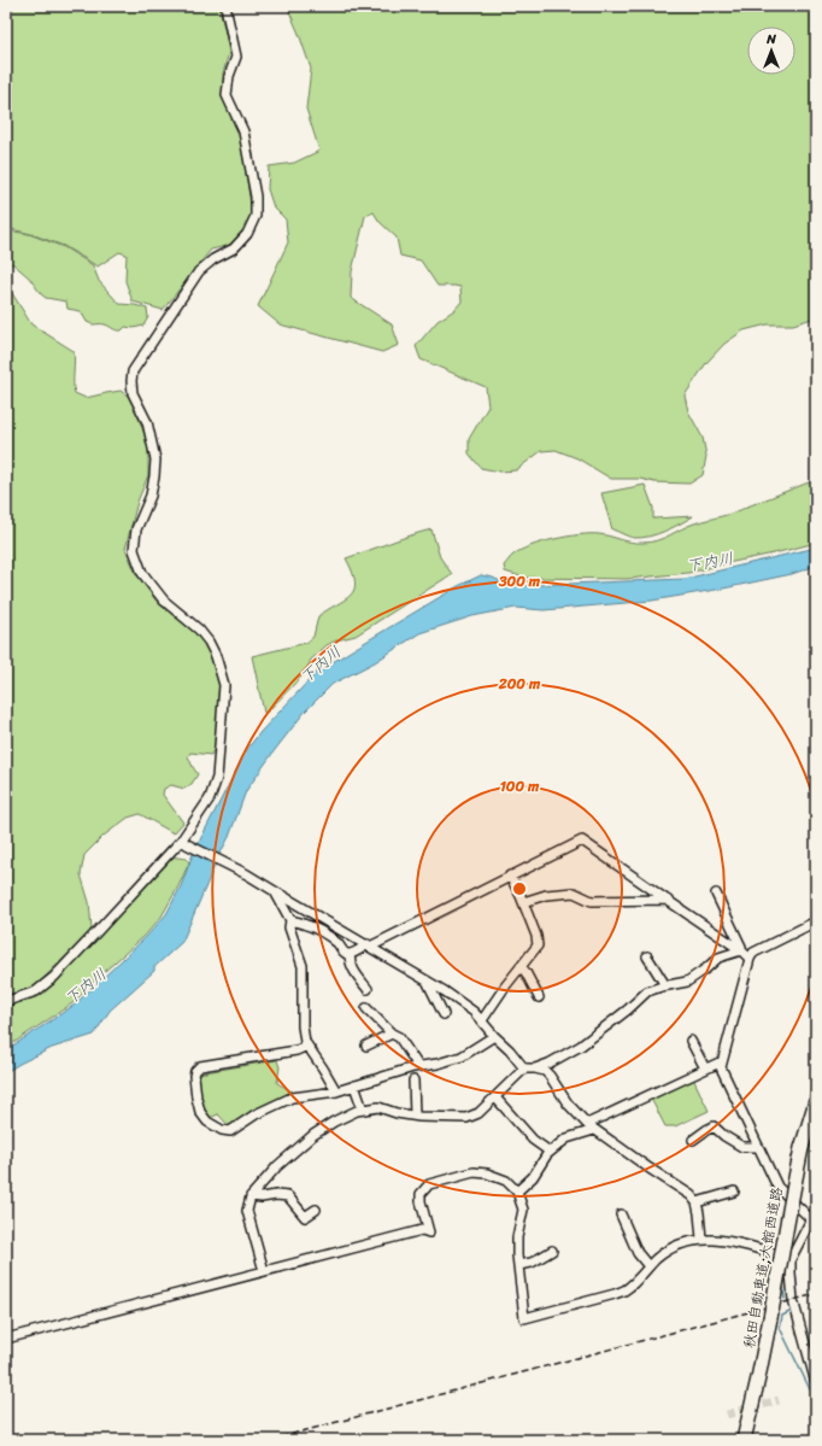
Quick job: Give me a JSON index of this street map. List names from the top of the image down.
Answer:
{
  "streets": {
    "highway": ["秋田自動車道;大館西道路"]
  },
  "water": ["下内川"],
  "north": "top",
  "rings": ["300 m", "200 m", "100 m"]
}
